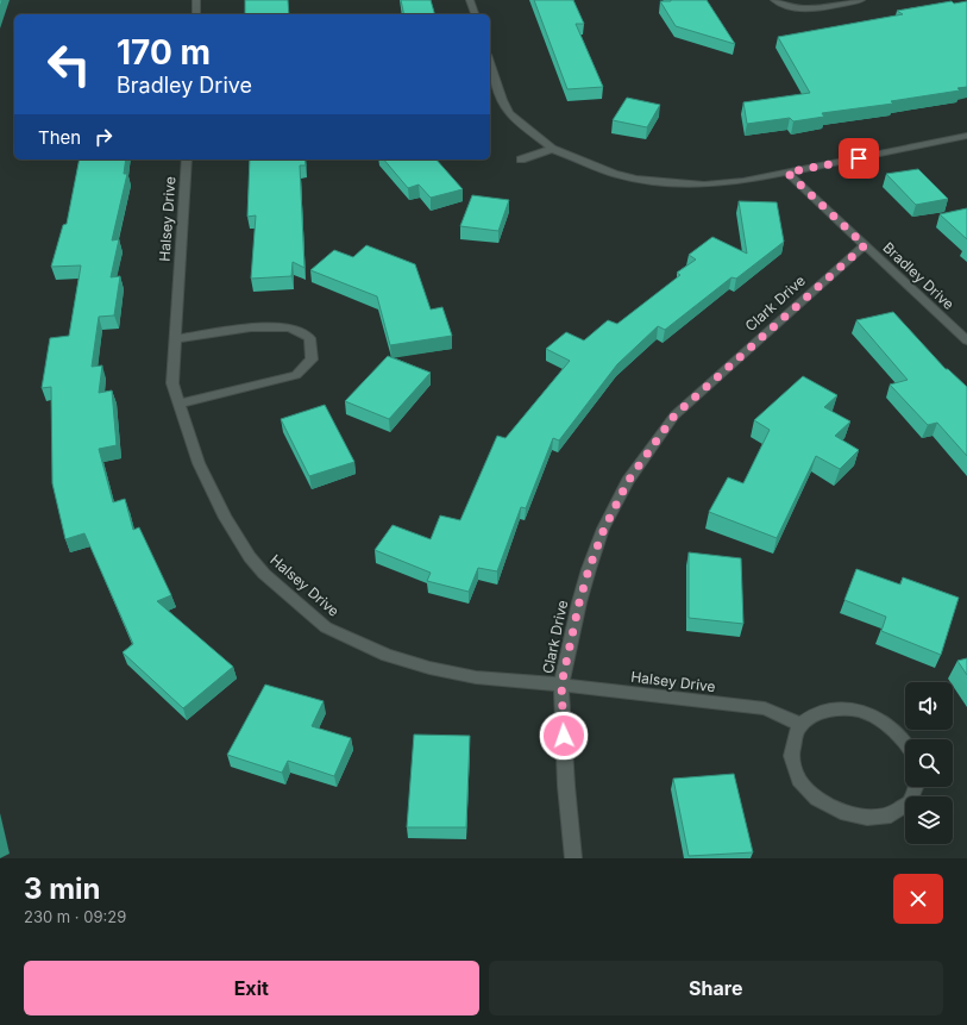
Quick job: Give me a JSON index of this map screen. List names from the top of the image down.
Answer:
{
  "streets": {
    "street": ["Halsey Drive", "Bradley Drive", "Clark Drive"]
  },
  "crossings": [
    ["Halsey Drive", "Clark Drive"],
    ["Bradley Drive", "Clark Drive"]
  ],
  "page": {
    "turn": ["170 m", "Bradley Drive"],
    "then": "Then",
    "heading": ["3 min", "230 m · 09:29"],
    "buttons": ["Exit", "Share"]
  }
}
